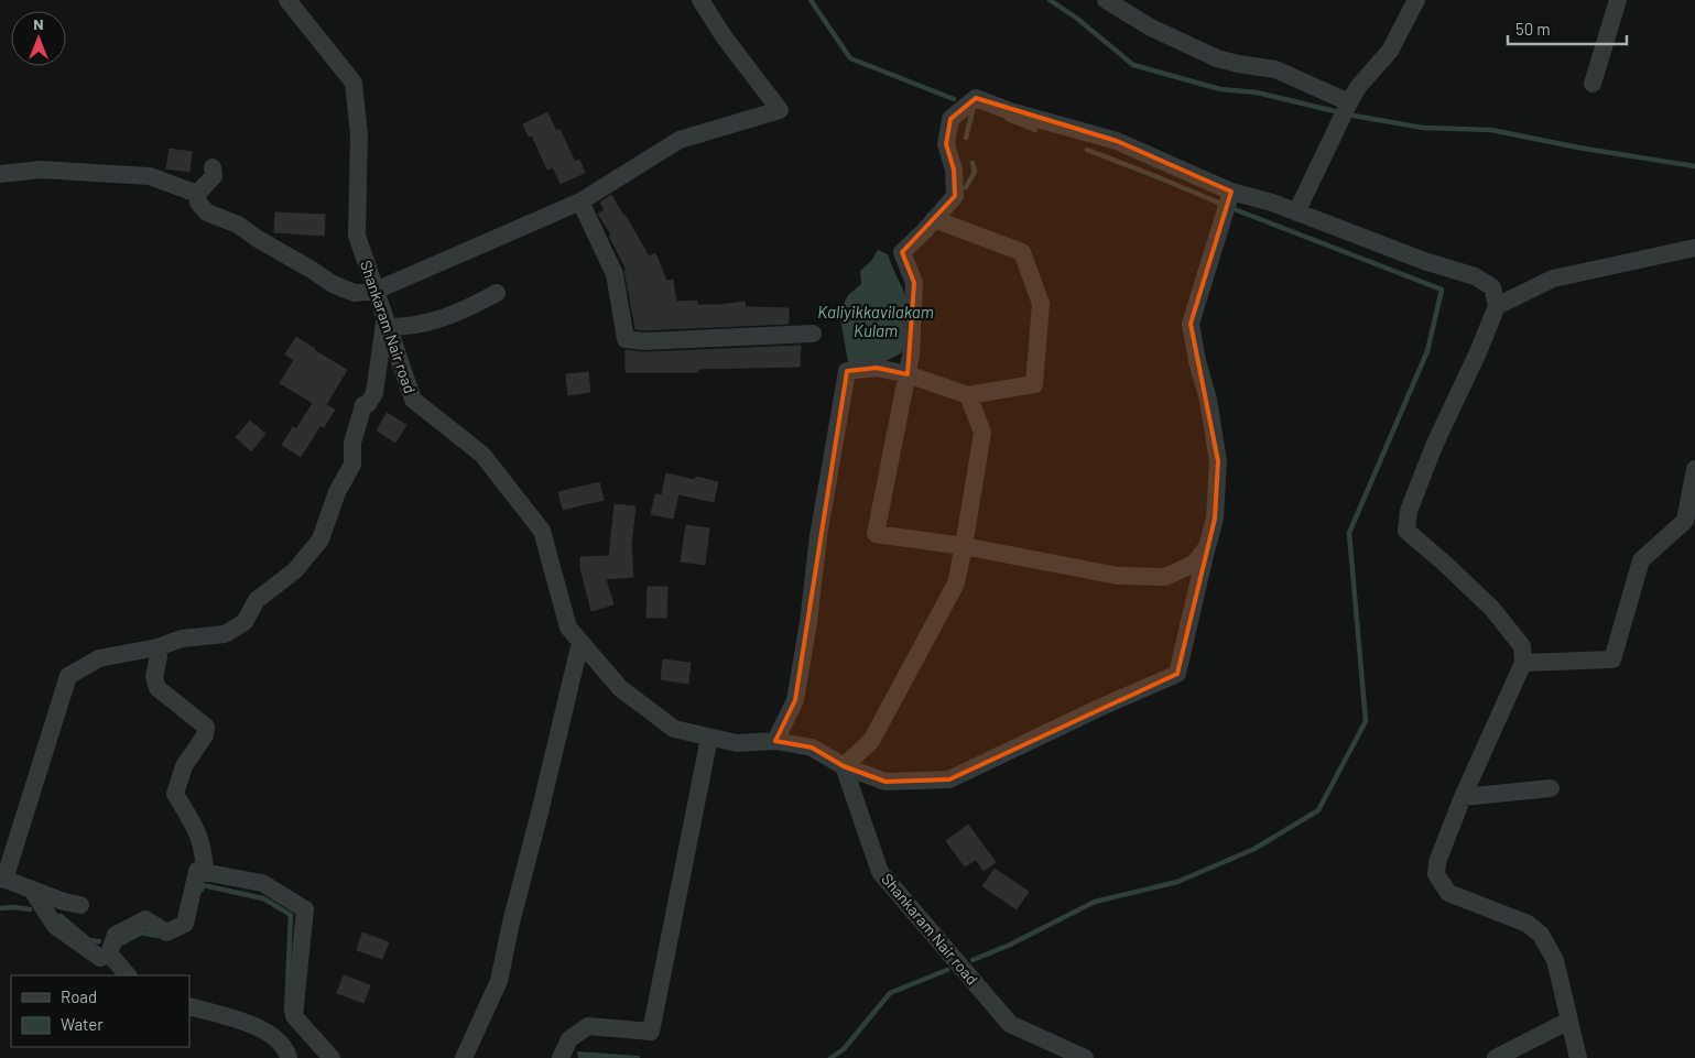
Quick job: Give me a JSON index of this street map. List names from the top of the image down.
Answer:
{
  "streets": {
    "street": ["Shankaram Nair road"]
  },
  "water": ["Kaliyikkavilakam Kulam"],
  "legend": ["Road", "Water"],
  "scale_bar": "50 m",
  "north": "top"
}
